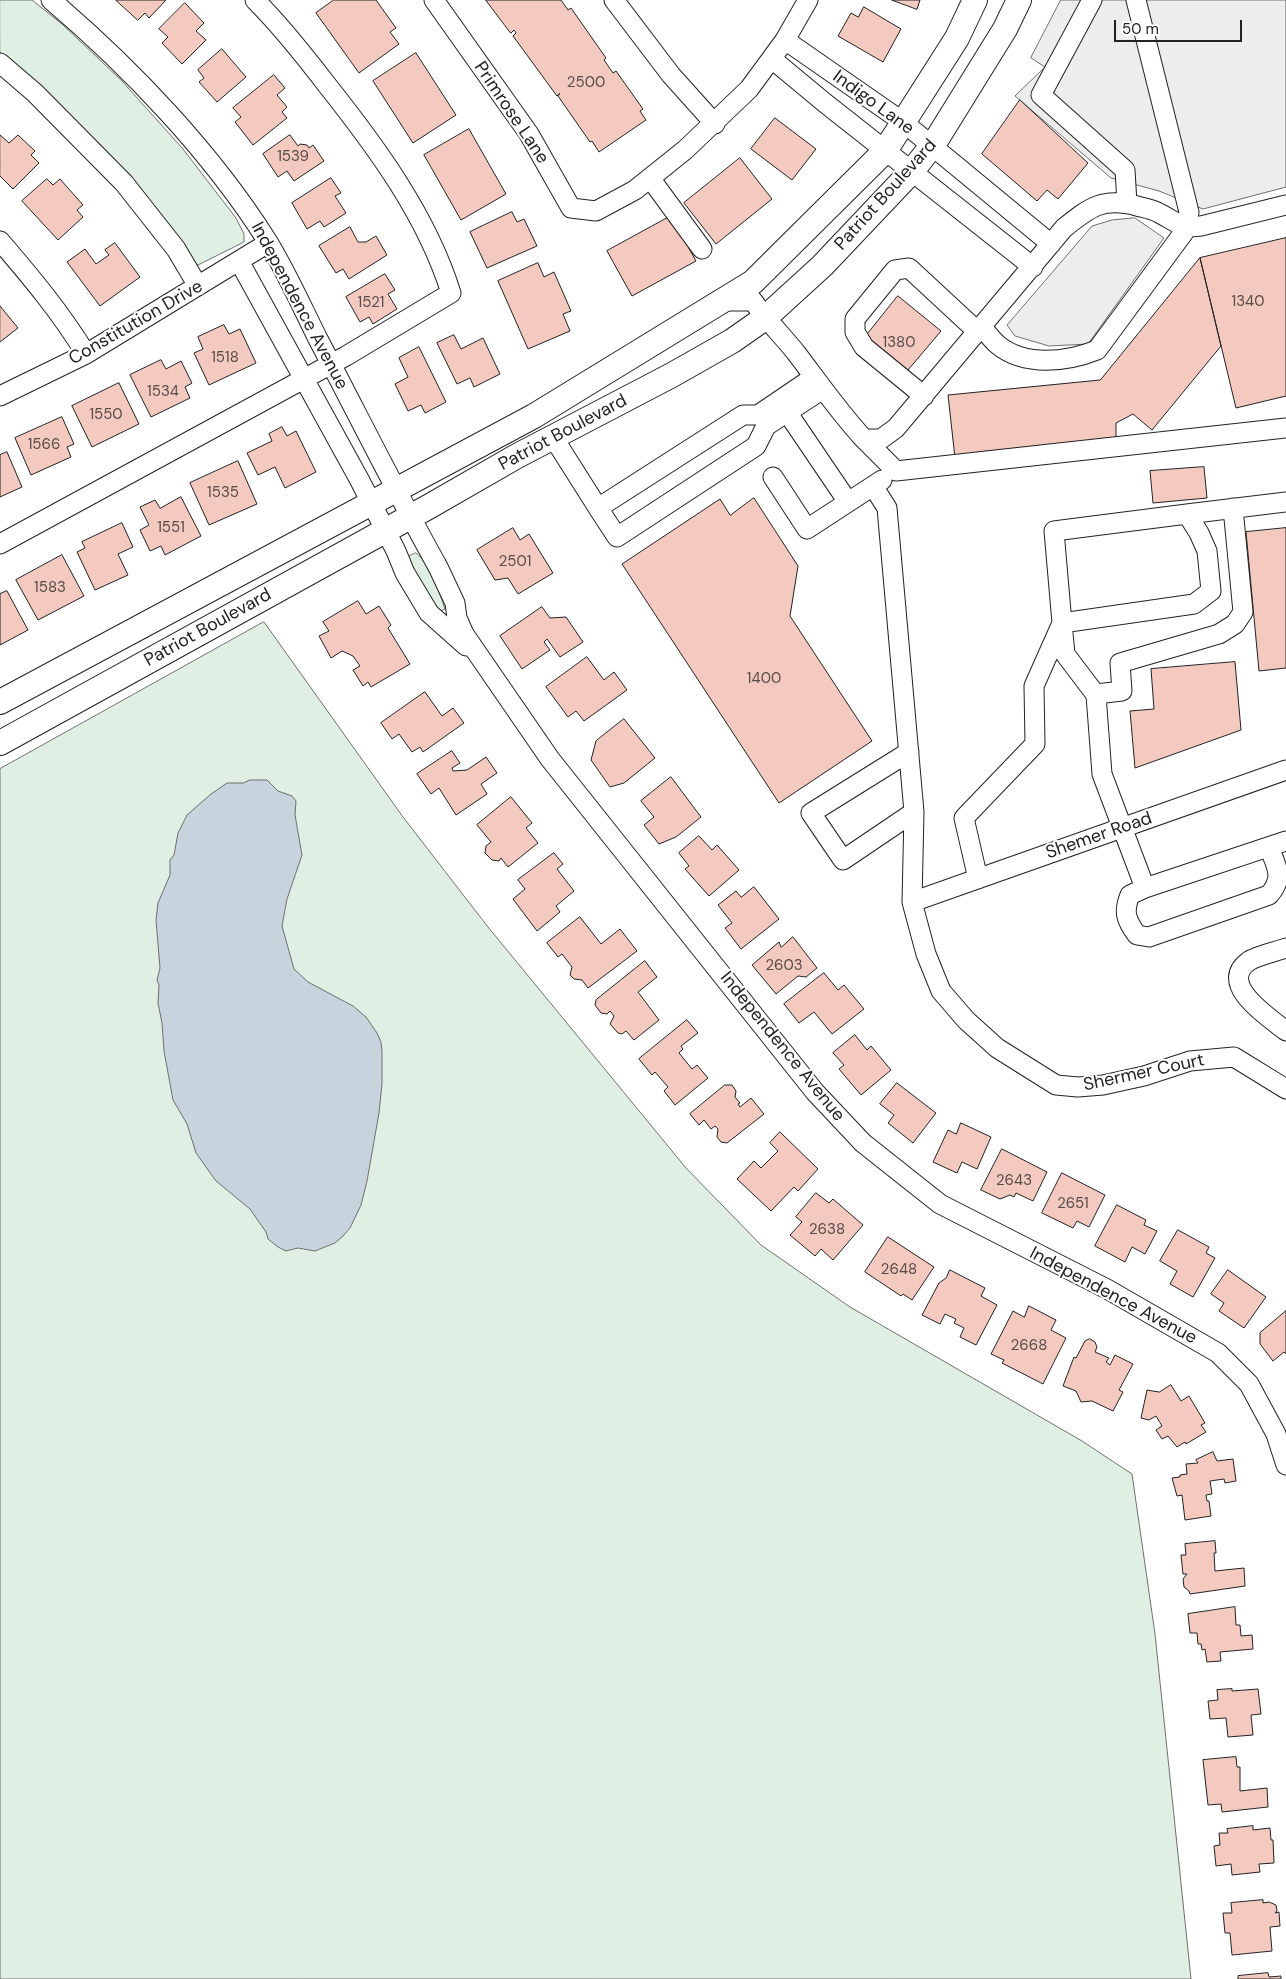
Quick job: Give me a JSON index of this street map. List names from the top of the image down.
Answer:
{
  "streets": {
    "main road": ["Patriot Boulevard"],
    "street": [
      "Indigo Lane",
      "Primrose Lane",
      "Independence Avenue",
      "Constitution Drive",
      "Shemer Road",
      "Shermer Court"
    ]
  },
  "crossings": [
    ["Indigo Lane", "Patriot Boulevard"],
    ["Patriot Boulevard", "Independence Avenue"],
    ["Independence Avenue", "Constitution Drive"],
    ["Shemer Road", "Shermer Court"]
  ],
  "house_numbers": [
    "2500",
    "1539",
    "1340",
    "1521",
    "1380",
    "1518",
    "1534",
    "1550",
    "1566",
    "1535",
    "1551",
    "2501",
    "1583",
    "1400",
    "2603",
    "2643",
    "2651",
    "2638",
    "2648",
    "2668"
  ],
  "scale_bar": "50 m"
}
